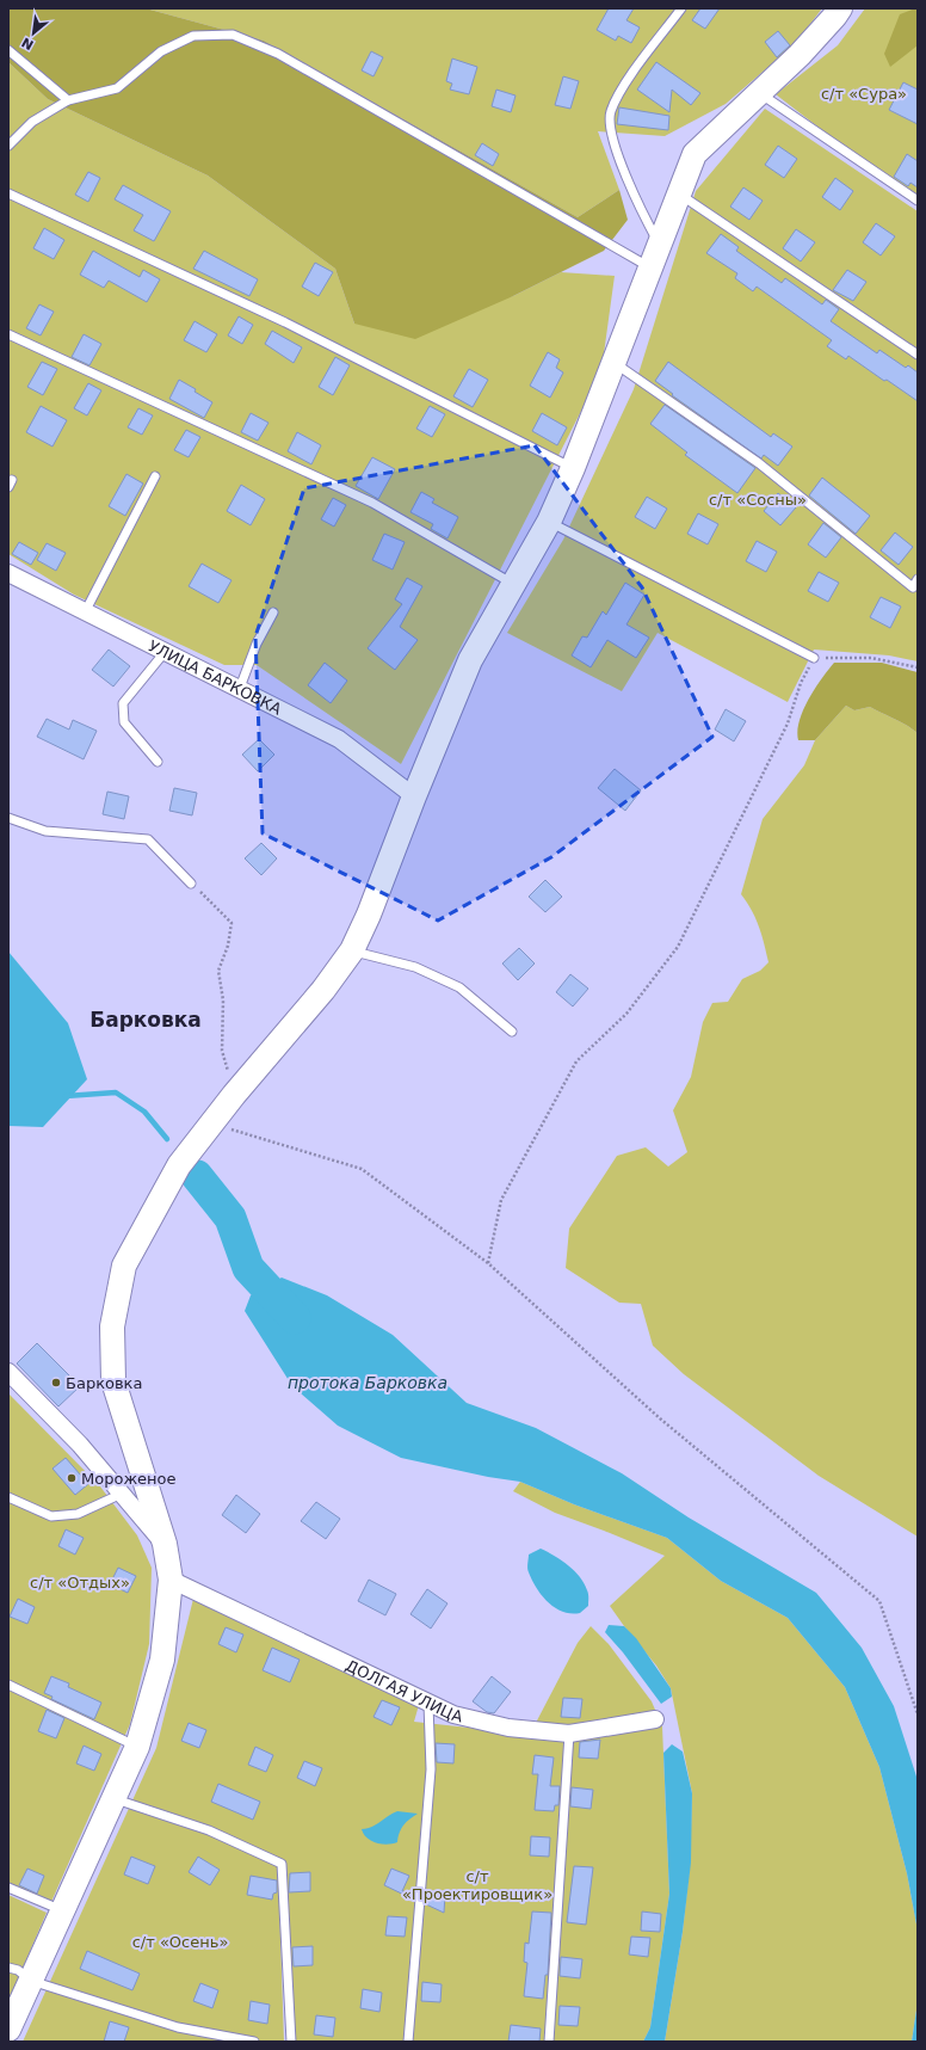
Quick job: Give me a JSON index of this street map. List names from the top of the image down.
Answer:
{
  "streets": {
    "street": ["УЛИЦА БАРКОВКА", "ДОЛГАЯ УЛИЦА"]
  },
  "districts": ["Барковка"],
  "water": ["протока Барковка"],
  "parks": [
    "с/т «Сура»",
    "с/т «Сосны»",
    "с/т «Отдых»",
    "с/т «Проектировщик»",
    "с/т «Осень»"
  ],
  "places": ["Барковка", "Мороженое"],
  "north": "bottom left"
}
